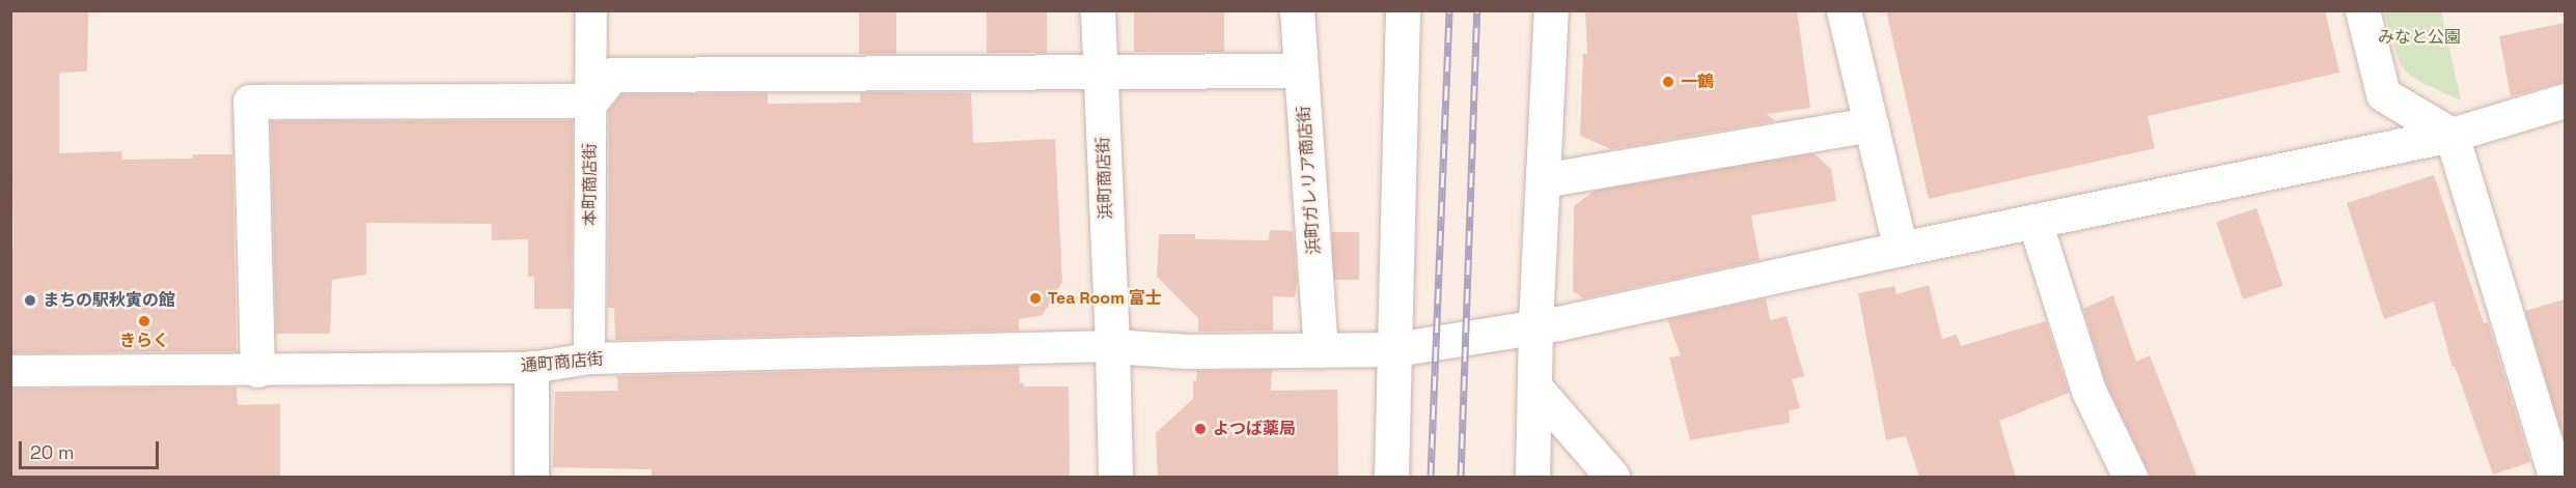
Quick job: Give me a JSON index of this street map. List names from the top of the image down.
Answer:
{
  "streets": {
    "street": [
      "浜町商店街",
      "浜町ガレリア商店街",
      "本町商店街",
      "通町商店街"
    ]
  },
  "crossings": [
    ["浜町商店街", "通町商店街"],
    ["本町商店街", "通町商店街"]
  ],
  "parks": ["みなと公園"],
  "places": [
    "一鶴",
    "Tea Room 富士",
    "まちの駅秋寅の館",
    "きらく",
    "よつば薬局"
  ],
  "scale_bar": "20 m"
}
